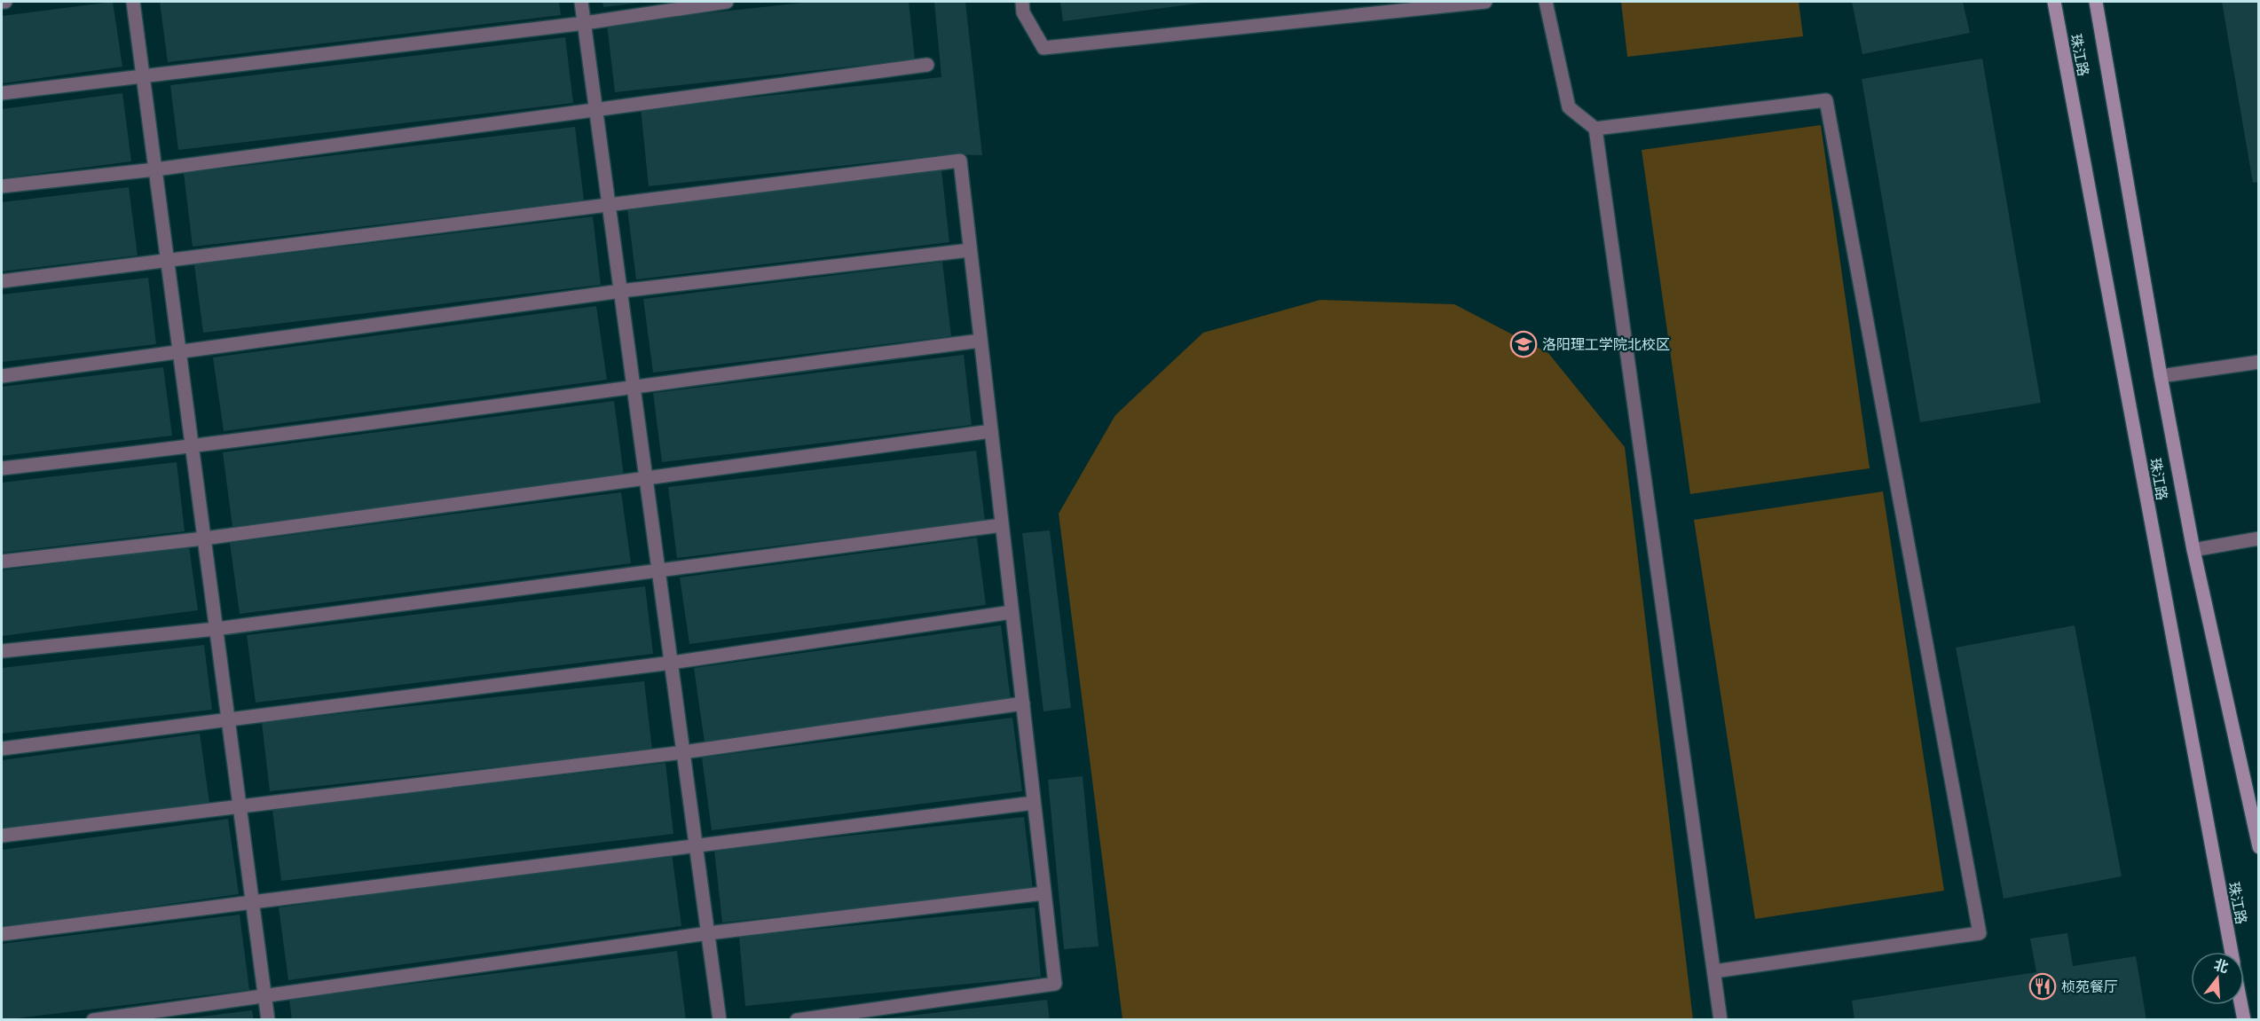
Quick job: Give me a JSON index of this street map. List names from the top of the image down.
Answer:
{
  "streets": {
    "main road": ["珠江路"]
  },
  "places": {
    "school or university": ["洛阳理工学院北校区"],
    "restaurant": ["桢苑餐厅"]
  },
  "north": "top"
}
